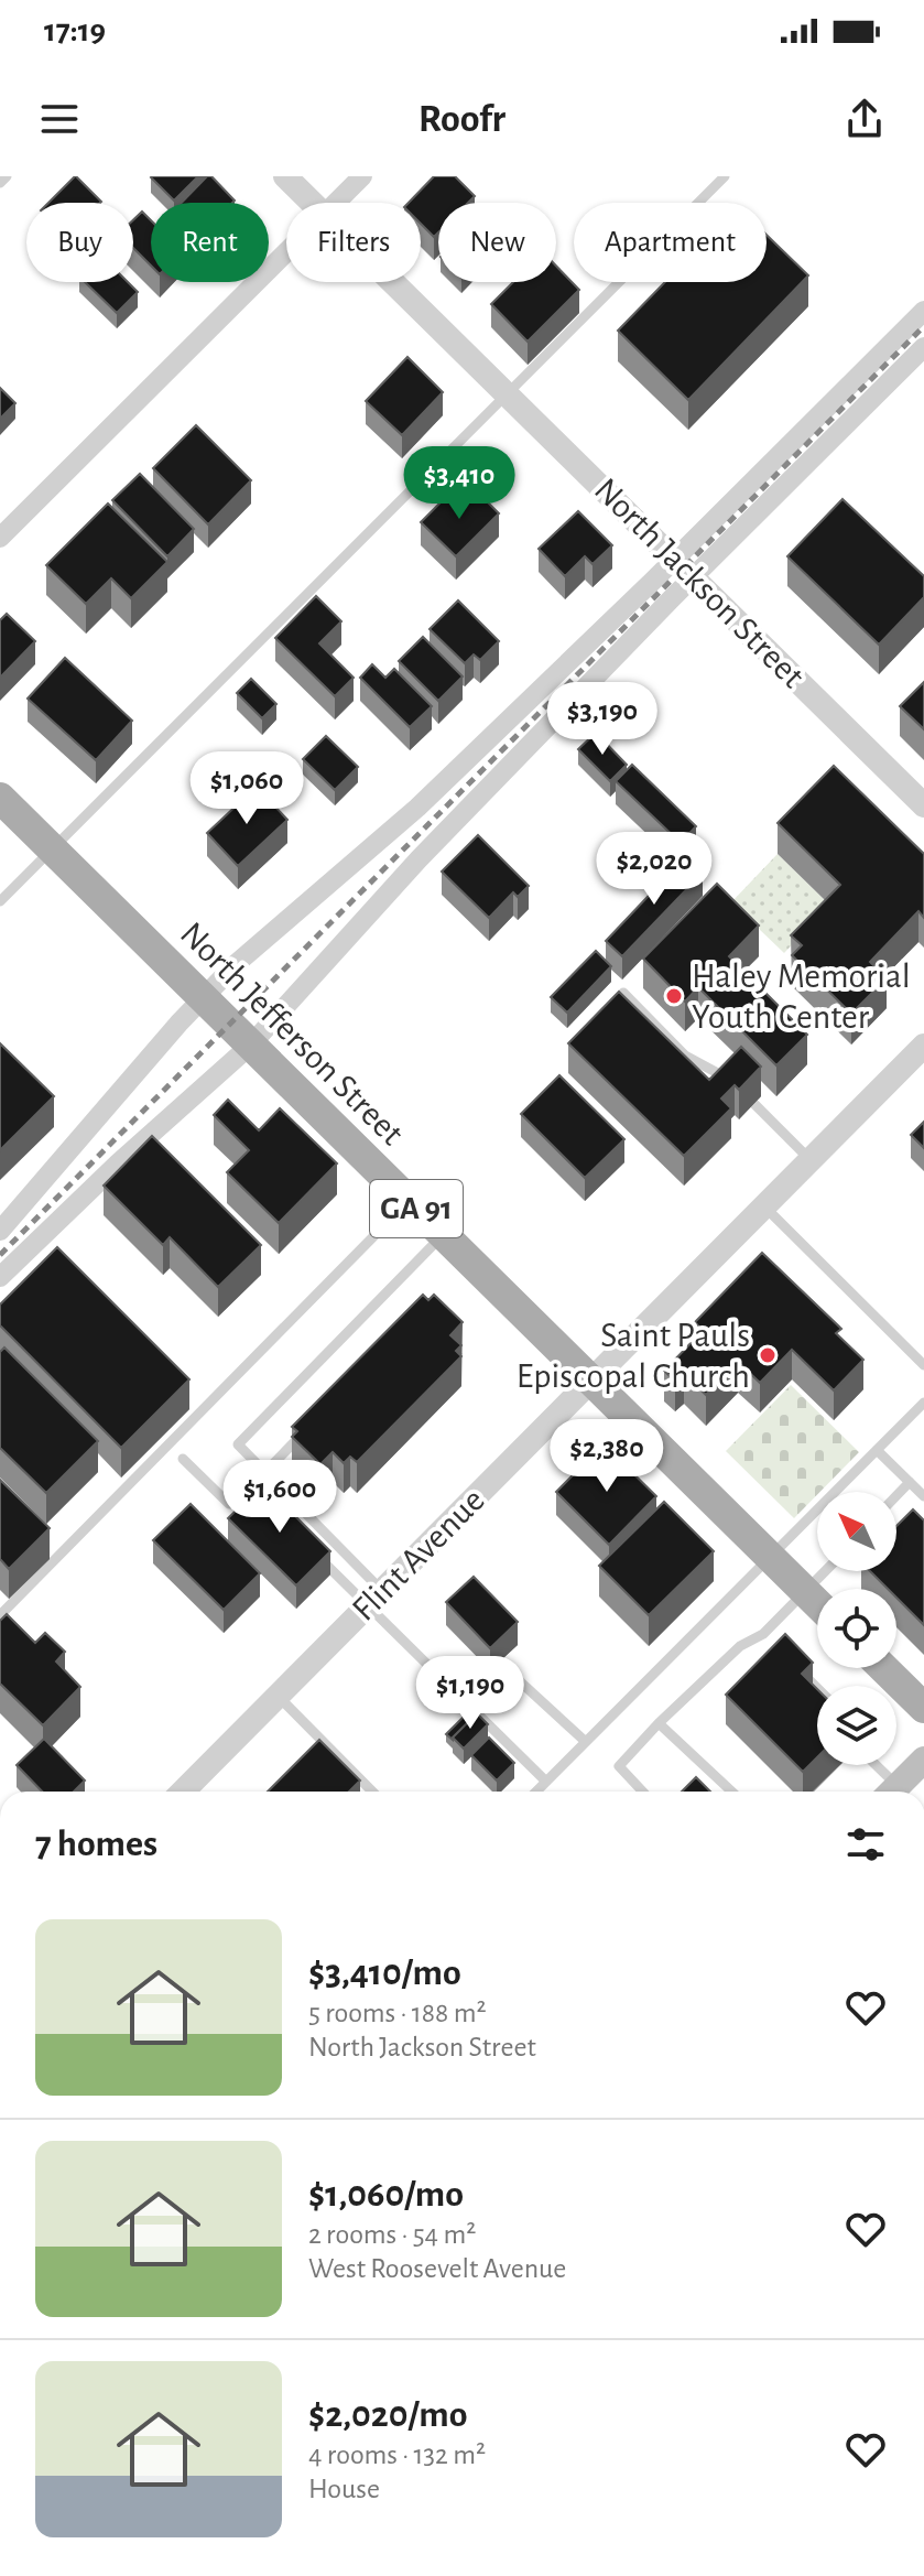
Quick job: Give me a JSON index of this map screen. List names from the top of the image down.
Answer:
{
  "streets": {
    "main road": ["North Jefferson Street", "GA 91"],
    "street": ["North Jackson Street", "Flint Avenue"]
  },
  "crossings": [
    ["North Jefferson Street", "Flint Avenue"]
  ],
  "places": ["Haley Memorial Youth Center", "Saint Pauls Episcopal Church"],
  "north": "top left",
  "page": {
    "status": "17:19",
    "header": "Roofr",
    "chip": [
      "Buy",
      "Rent",
      "Filters",
      "New",
      "Apartment"
    ],
    "price": [
      "$3,410",
      "$3,190",
      "$1,060",
      "$2,020",
      "$2,380",
      "$1,600",
      "$1,190"
    ],
    "heading": "7 homes",
    "list": [
      {
        "name": "$3,410/mo",
        "note": "5 rooms · 188 m² · North Jackson Street"
      },
      {
        "name": "$1,060/mo",
        "note": "2 rooms · 54 m² · West Roosevelt Avenue"
      },
      {
        "name": "$2,020/mo",
        "note": "4 rooms · 132 m² · House"
      }
    ]
  }
}
